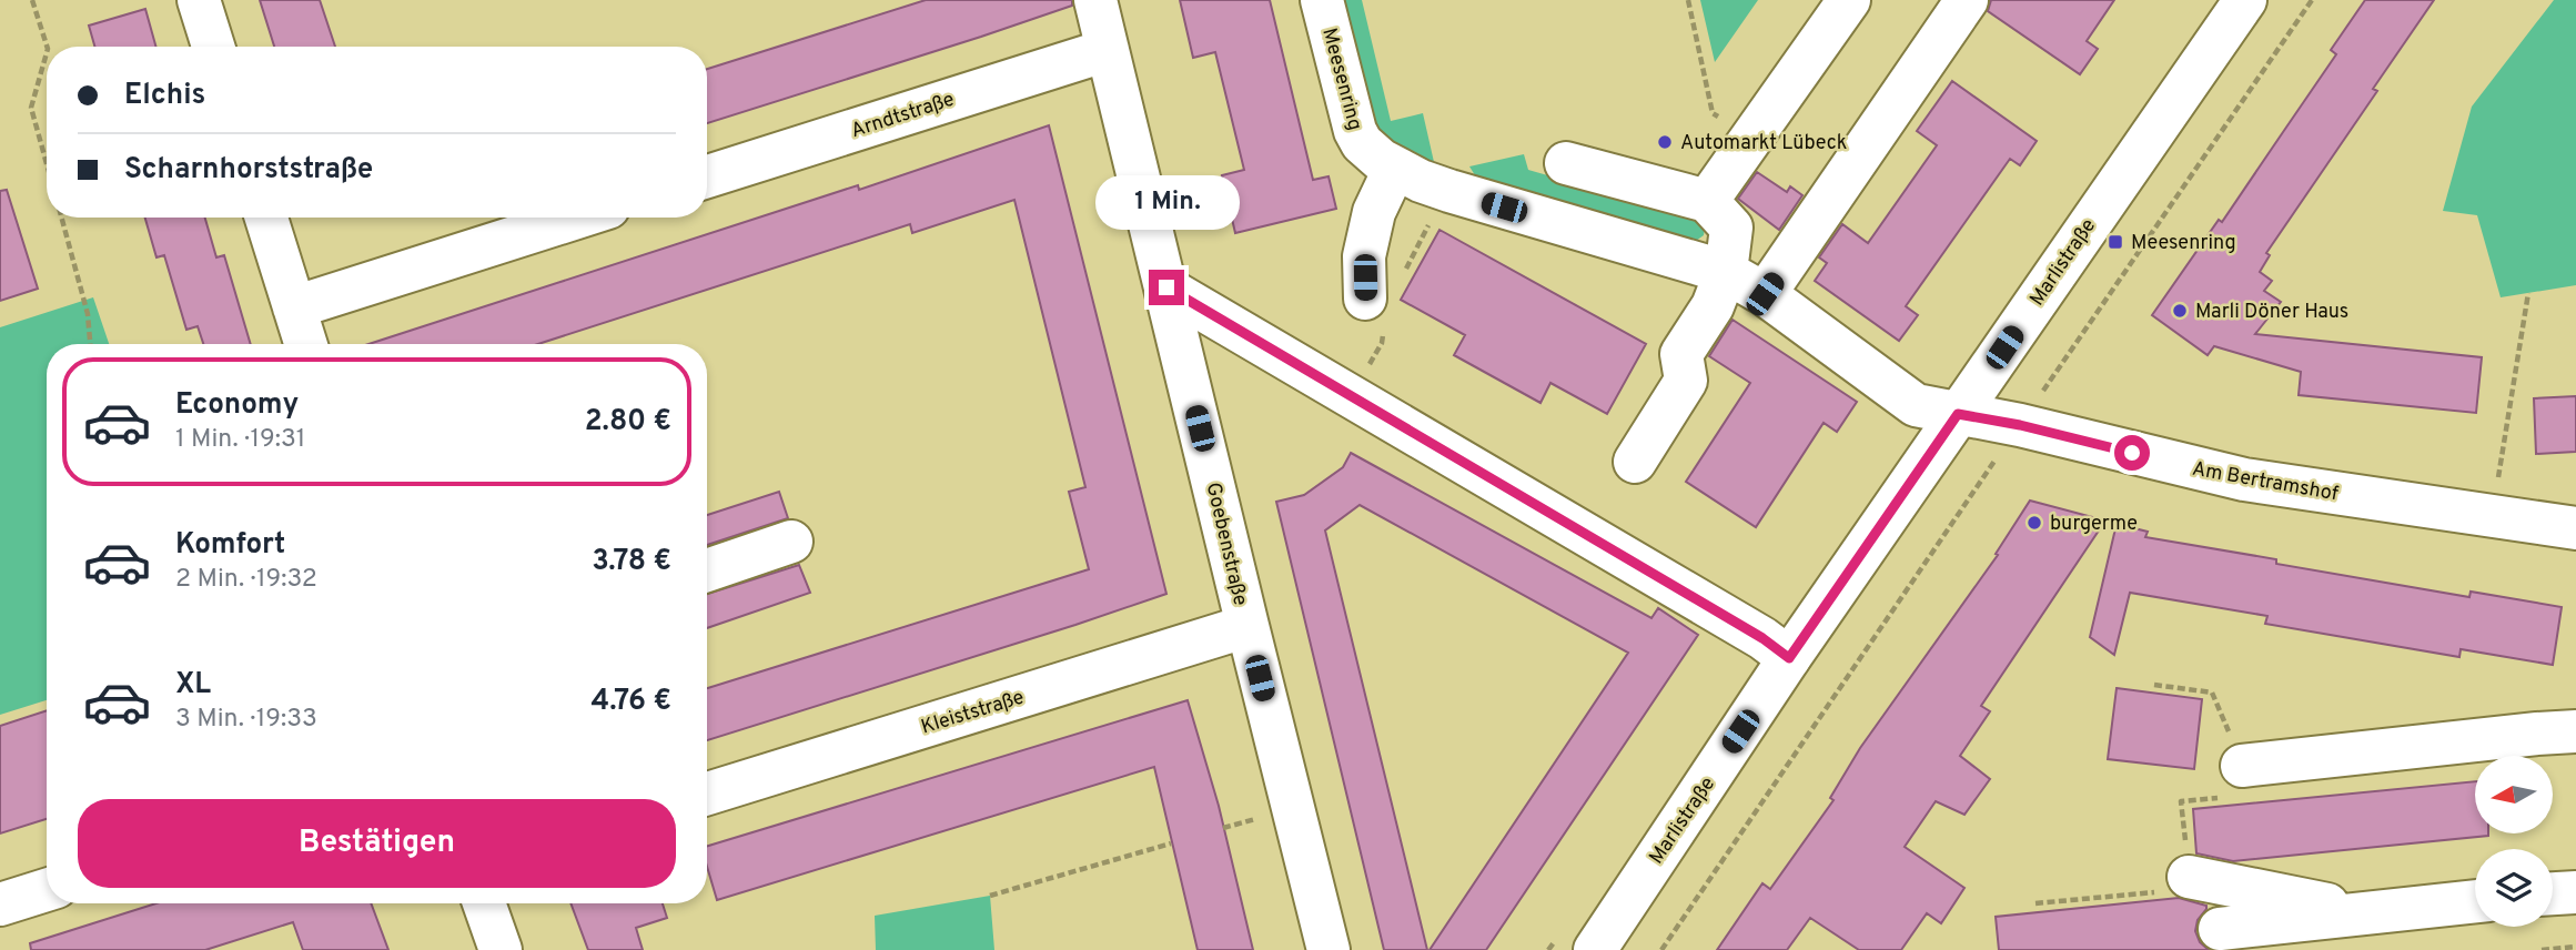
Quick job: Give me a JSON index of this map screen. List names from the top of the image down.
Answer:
{
  "streets": {
    "street": [
      "Meesenring",
      "Arndtstraße",
      "Marlistraße",
      "Am Bertramshof",
      "Goebenstraße",
      "Kleiststraße"
    ]
  },
  "crossings": [
    ["Meesenring", "Marlistraße"],
    ["Meesenring", "Am Bertramshof"],
    ["Arndtstraße", "Goebenstraße"],
    ["Marlistraße", "Am Bertramshof"],
    ["Goebenstraße", "Kleiststraße"]
  ],
  "places": {
    "other": ["Automarkt Lübeck", "Marli Döner Haus", "burgerme"],
    "transit": ["Meesenring"]
  },
  "north": "left",
  "page": {
    "banner": ["Elchis", "Scharnhorststraße"],
    "bubble": "1 Min.",
    "list": [
      {
        "name": "Economy",
        "note": "1 Min. · 19:31",
        "value": "2.80 €"
      },
      {
        "name": "Komfort",
        "note": "2 Min. · 19:32",
        "value": "3.78 €"
      },
      {
        "name": "XL",
        "note": "3 Min. · 19:33",
        "value": "4.76 €"
      }
    ],
    "buttons": "Bestätigen"
  }
}
